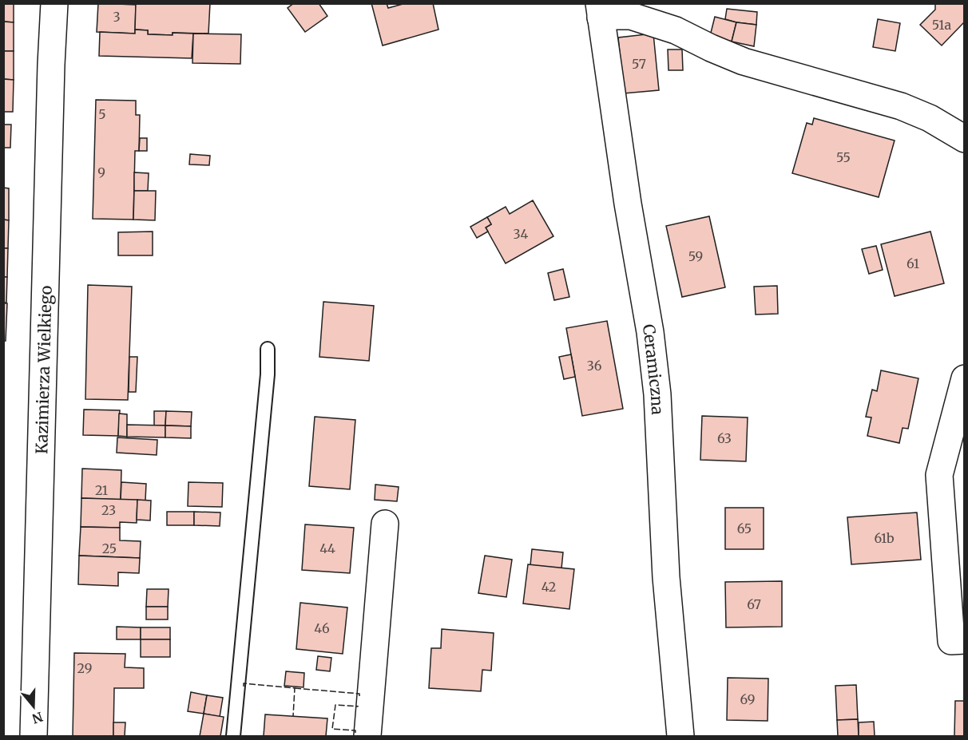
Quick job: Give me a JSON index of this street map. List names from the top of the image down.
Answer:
{
  "streets": {
    "street": ["Ceramiczna", "Kazimierza Wielkiego"]
  },
  "house_numbers": [
    "3",
    "51a",
    "57",
    "5",
    "55",
    "9",
    "34",
    "59",
    "61",
    "36",
    "63",
    "21",
    "23",
    "65",
    "61b",
    "25",
    "44",
    "42",
    "67",
    "46",
    "29",
    "69"
  ],
  "north": "bottom"
}
